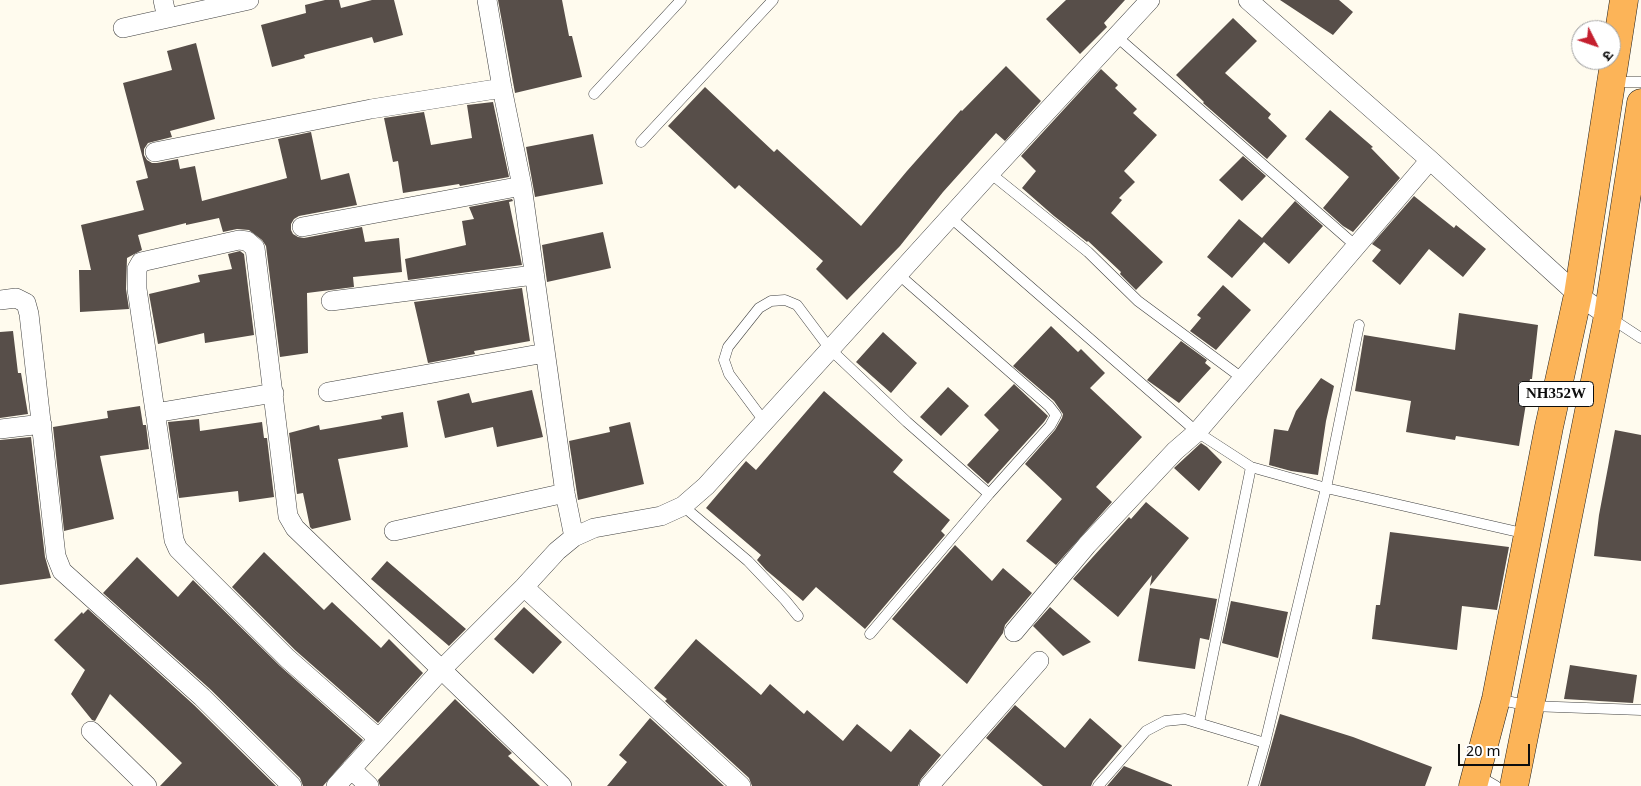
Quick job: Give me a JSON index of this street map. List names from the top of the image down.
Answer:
{
  "streets": {
    "highway": ["NH352W"]
  },
  "scale_bar": "20 m",
  "north": "bottom right"
}
